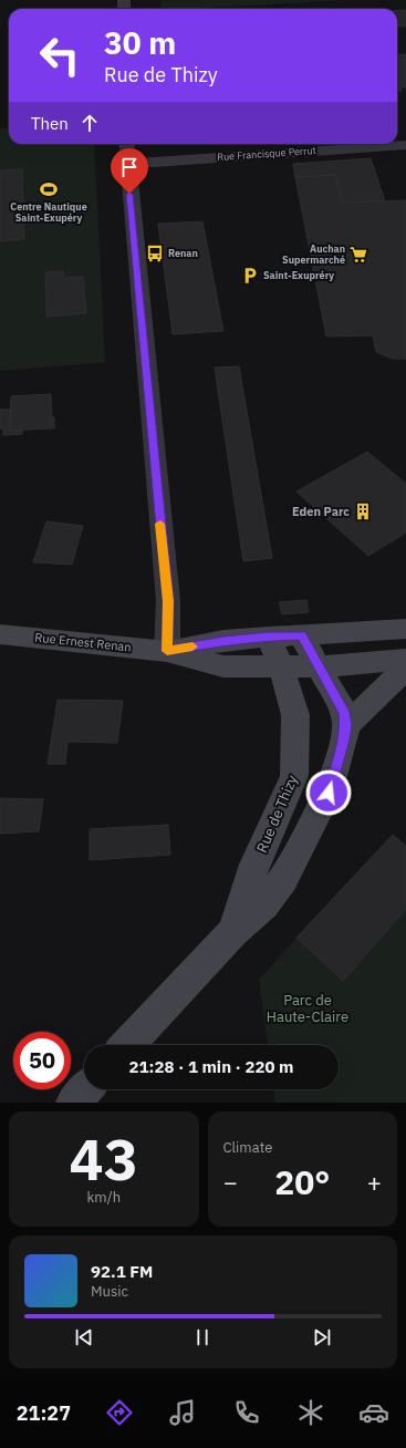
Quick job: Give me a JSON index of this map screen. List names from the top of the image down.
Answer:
{
  "streets": {
    "main road": ["Rue Ernest Renan", "Rue de Thizy"],
    "street": ["Rue Francisque Perrut"]
  },
  "crossings": [
    ["Rue Ernest Renan", "Rue de Thizy"]
  ],
  "parks": ["Parc de Haute-Claire"],
  "places": {
    "sports": ["Centre Nautique Saint-Exupéry"],
    "bus stop": ["Renan"],
    "supermarket": ["Auchan Supermarché"],
    "parking": ["Saint-Exupréry"],
    "building": ["Eden Parc"]
  },
  "page": {
    "turn": ["30 m", "Rue de Thizy"],
    "then": "Then",
    "limit": "50",
    "trip": "21:28 · 1 min · 220 m",
    "tile": [
      ["43", "km/h"],
      "Climate"
    ],
    "heat": ["−", "20°", "+"],
    "song": ["92.1 FM", "Music"],
    "tabs": "21:27"
  }
}
